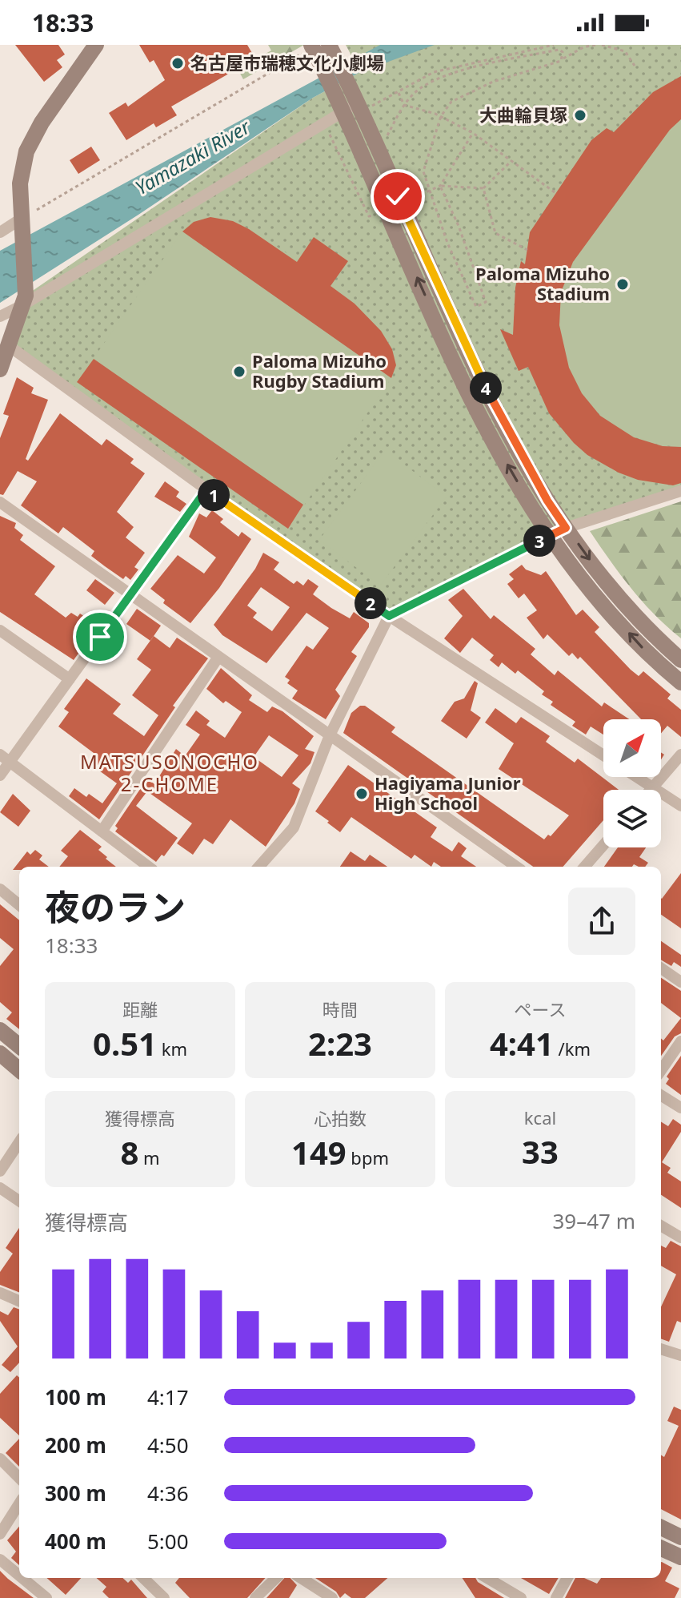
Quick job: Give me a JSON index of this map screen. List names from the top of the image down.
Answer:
{
  "districts": ["MATSUSONOCHO 2-CHOME"],
  "water": ["Yamazaki River"],
  "places": [
    "名古屋市瑞穂文化小劇場",
    "大曲輪貝塚",
    "Paloma Mizuho Stadium",
    "Paloma Mizuho Rugby Stadium",
    "Hagiyama Junior High School"
  ],
  "north": "top right",
  "page": {
    "status": "18:33",
    "pins": [
      "4",
      "1",
      "3",
      "2"
    ],
    "heading": ["夜のラン", "18:33"],
    "stats": [
      ["距離", "0.51 km"],
      ["時間", "2:23"],
      ["ペース", "4:41 /km"],
      ["獲得標高", "8 m"],
      ["心拍数", "149 bpm"],
      ["kcal", "33"]
    ],
    "chart": ["獲得標高", "39–47 m"],
    "list": [
      {
        "name": "100 m",
        "note": "4:17"
      },
      {
        "name": "200 m",
        "note": "4:50"
      },
      {
        "name": "300 m",
        "note": "4:36"
      },
      {
        "name": "400 m",
        "note": "5:00"
      }
    ]
  }
}
